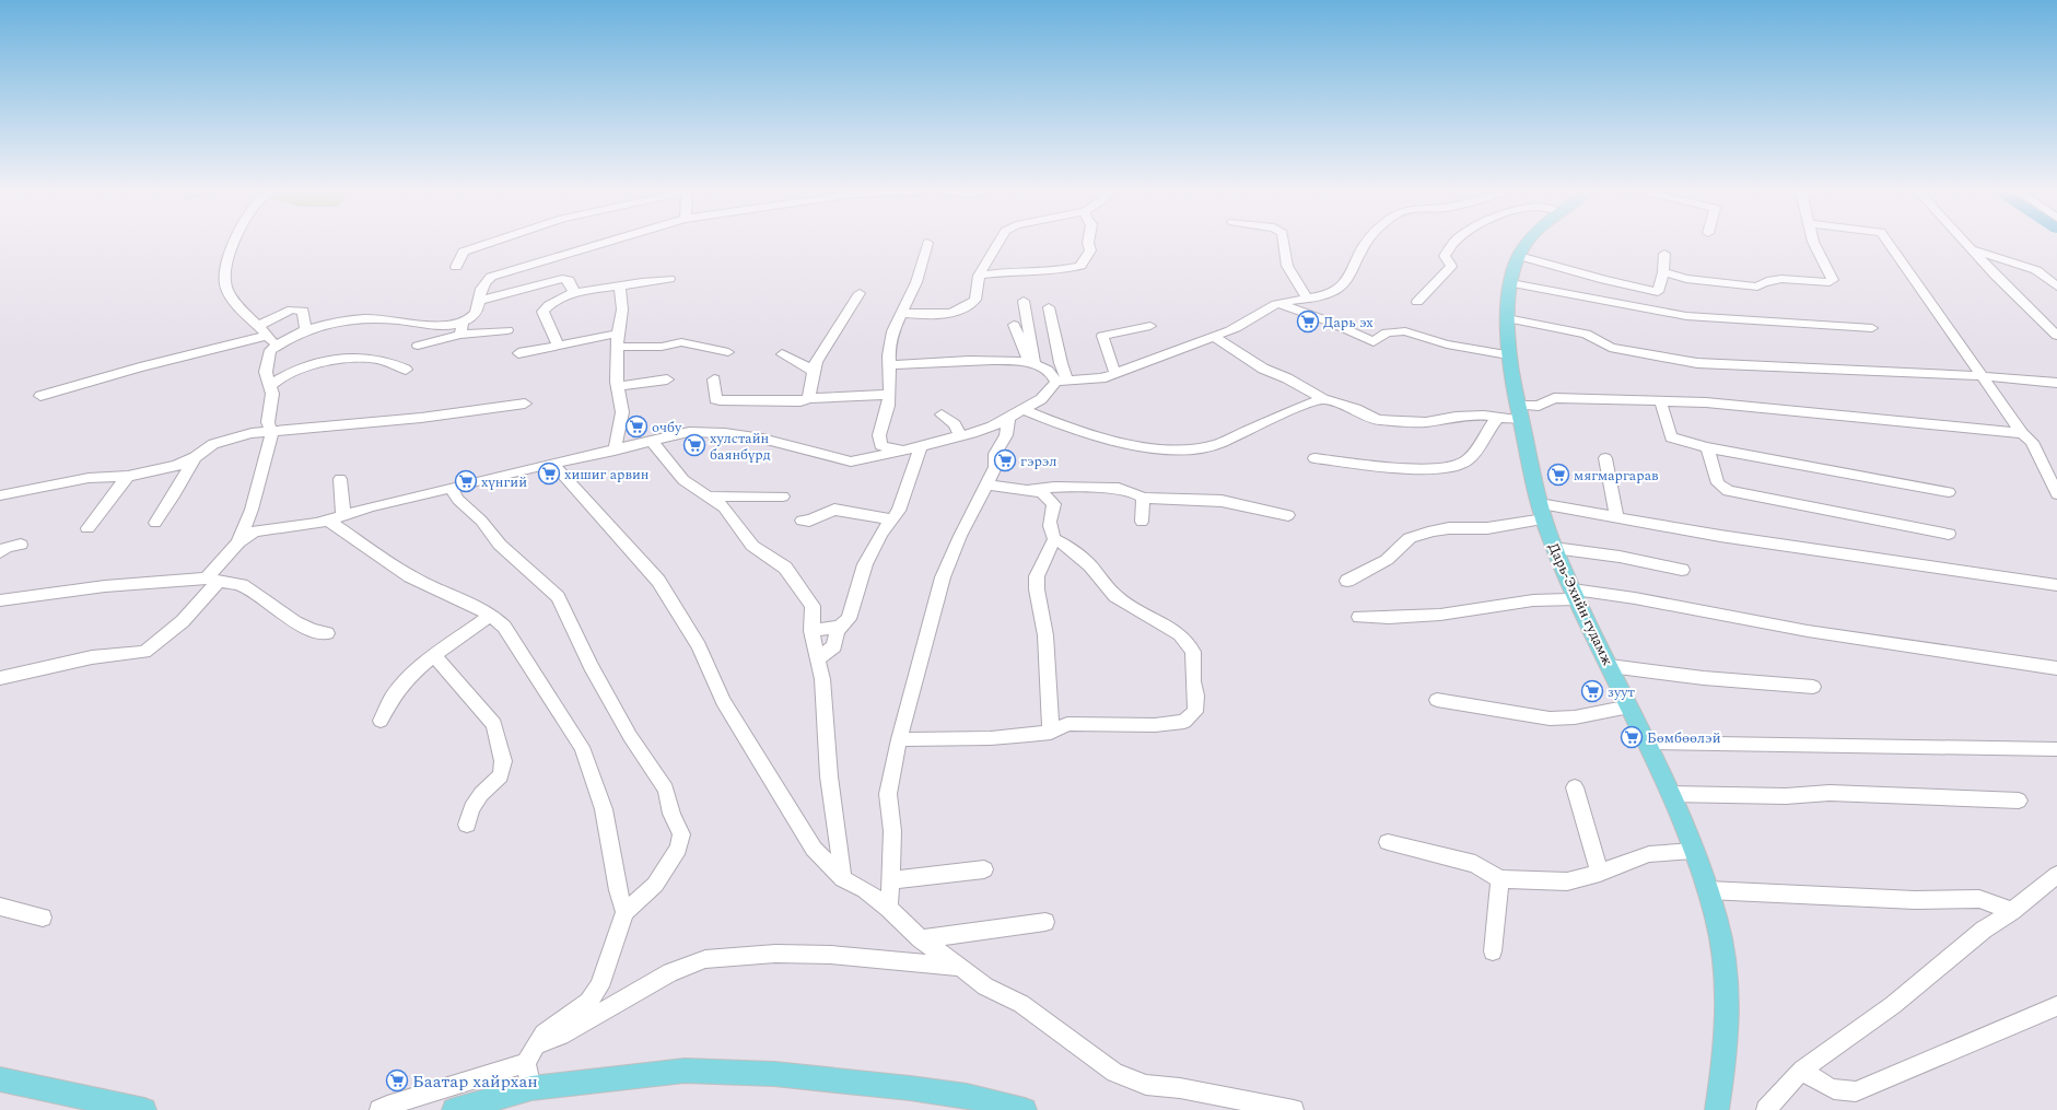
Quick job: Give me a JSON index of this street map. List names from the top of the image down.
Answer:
{
  "streets": {
    "main road": ["Дарь-Эхийн гудамж"]
  },
  "places": {
    "supermarket": [
      "Дарь эх",
      "очбу",
      "хулстайн баянбүрд",
      "гэрэл",
      "хишиг арвин",
      "мягмаргарав",
      "хүнгий",
      "зуут",
      "Бөмбөөлэй",
      "Баатар хайрхан"
    ]
  }
}
